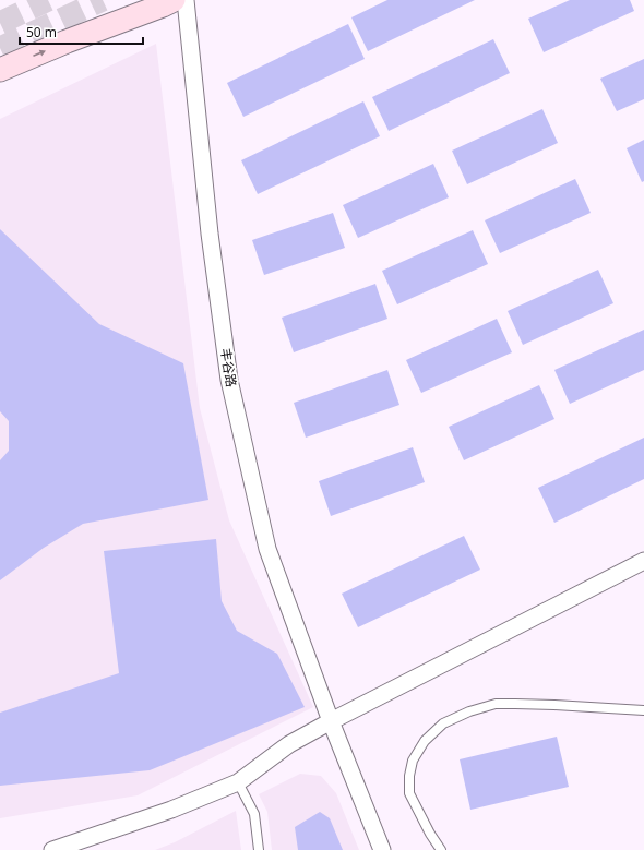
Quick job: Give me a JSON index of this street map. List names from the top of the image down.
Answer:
{
  "streets": {
    "street": ["丰谷路"]
  },
  "scale_bar": "50 m"
}
